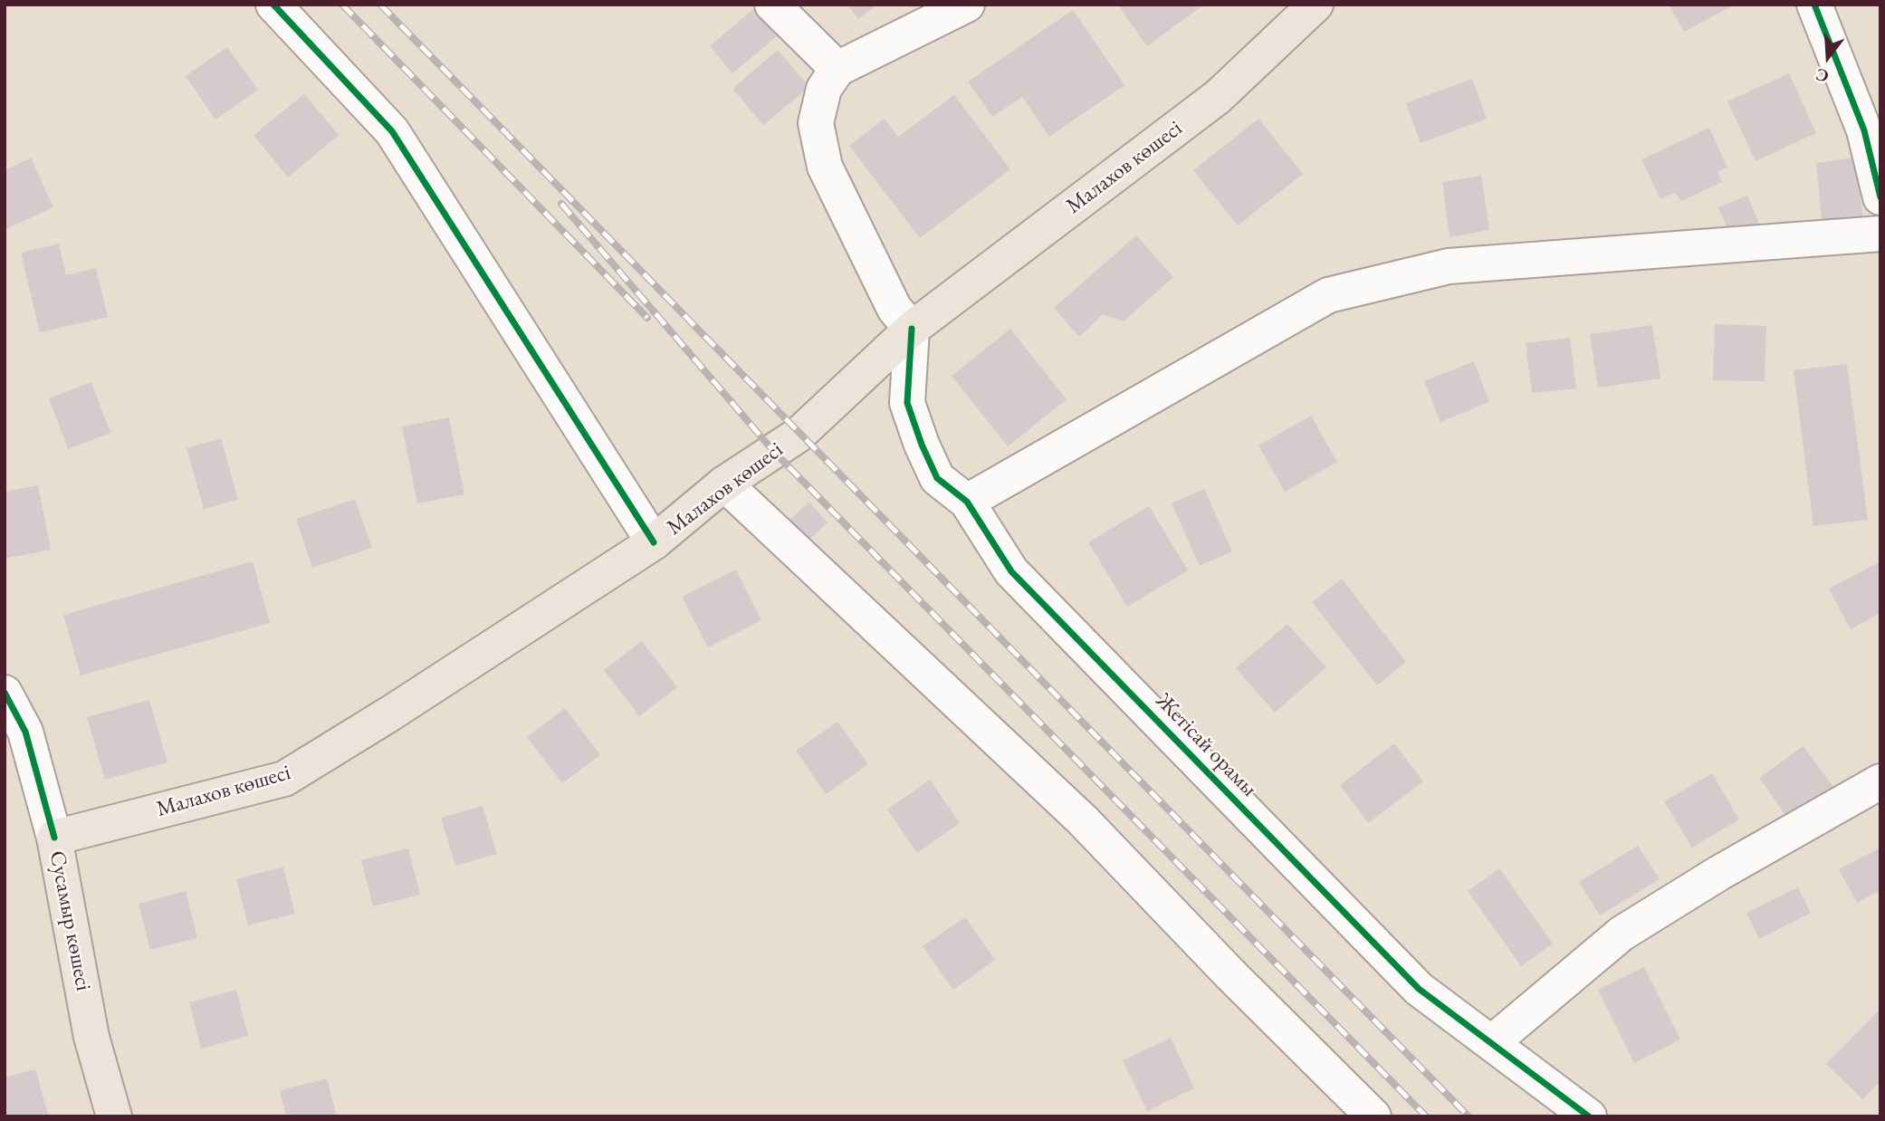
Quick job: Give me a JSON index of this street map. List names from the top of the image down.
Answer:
{
  "streets": {
    "main road": ["Малахов көшесі", "Сусамыр көшесі"],
    "street": ["Жетісай орамы"]
  },
  "crossings": [
    ["Малахов көшесі", "Жетісай орамы"],
    ["Малахов көшесі", "Сусамыр көшесі"]
  ],
  "north": "bottom"
}
